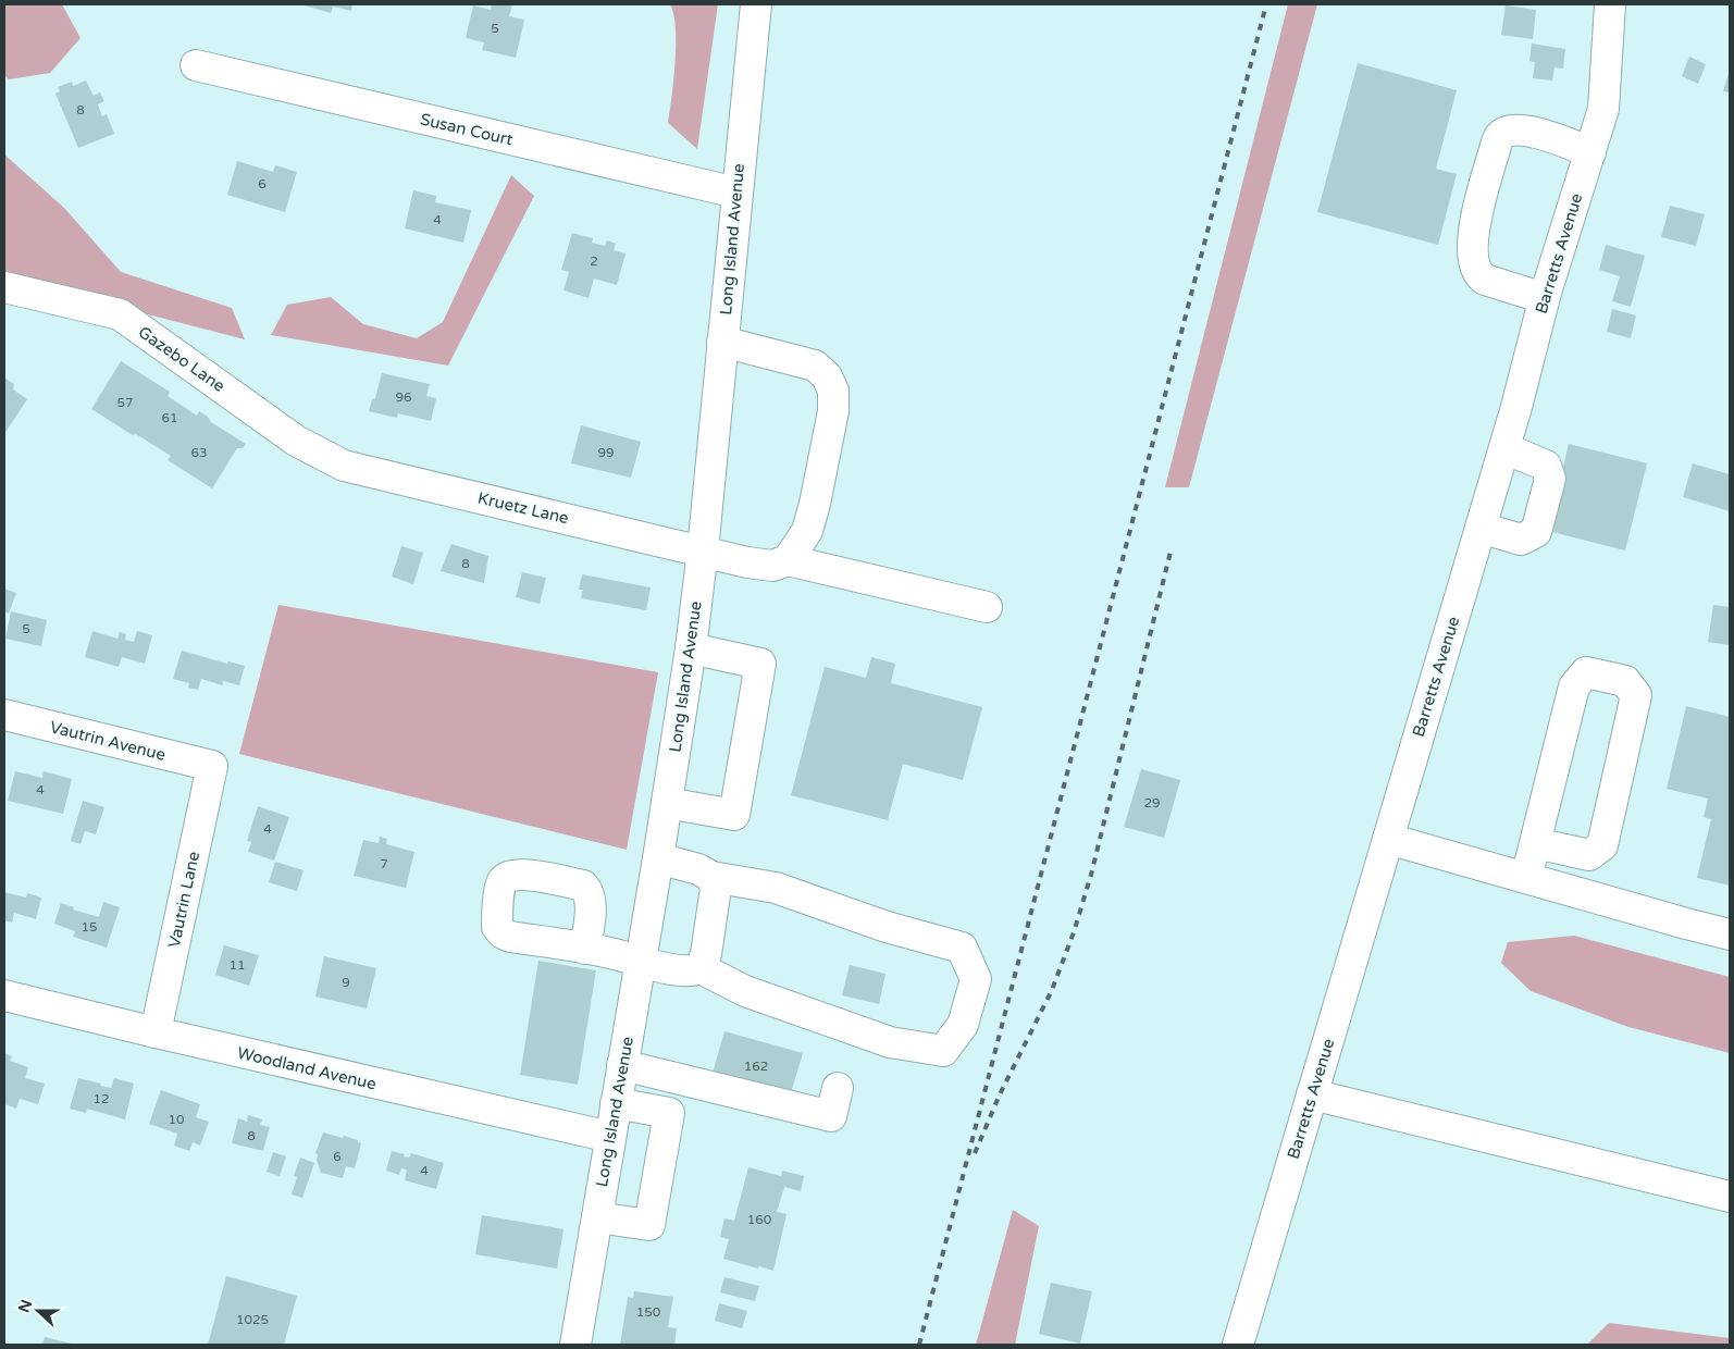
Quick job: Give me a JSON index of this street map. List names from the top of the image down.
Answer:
{
  "streets": {
    "street": [
      "Susan Court",
      "Long Island Avenue",
      "Barretts Avenue",
      "Gazebo Lane",
      "Kruetz Lane",
      "Vautrin Avenue",
      "Vautrin Lane",
      "Woodland Avenue"
    ]
  },
  "crossings": [
    ["Susan Court", "Long Island Avenue"],
    ["Long Island Avenue", "Kruetz Lane"],
    ["Long Island Avenue", "Woodland Avenue"],
    ["Gazebo Lane", "Kruetz Lane"],
    ["Vautrin Avenue", "Vautrin Lane"],
    ["Vautrin Lane", "Woodland Avenue"]
  ],
  "house_numbers": [
    "5",
    "8",
    "6",
    "4",
    "2",
    "96",
    "57",
    "61",
    "63",
    "99",
    "8",
    "5",
    "4",
    "29",
    "4",
    "7",
    "15",
    "11",
    "9",
    "162",
    "12",
    "10",
    "8",
    "6",
    "4",
    "160",
    "150",
    "1025"
  ],
  "north": "left"
}
